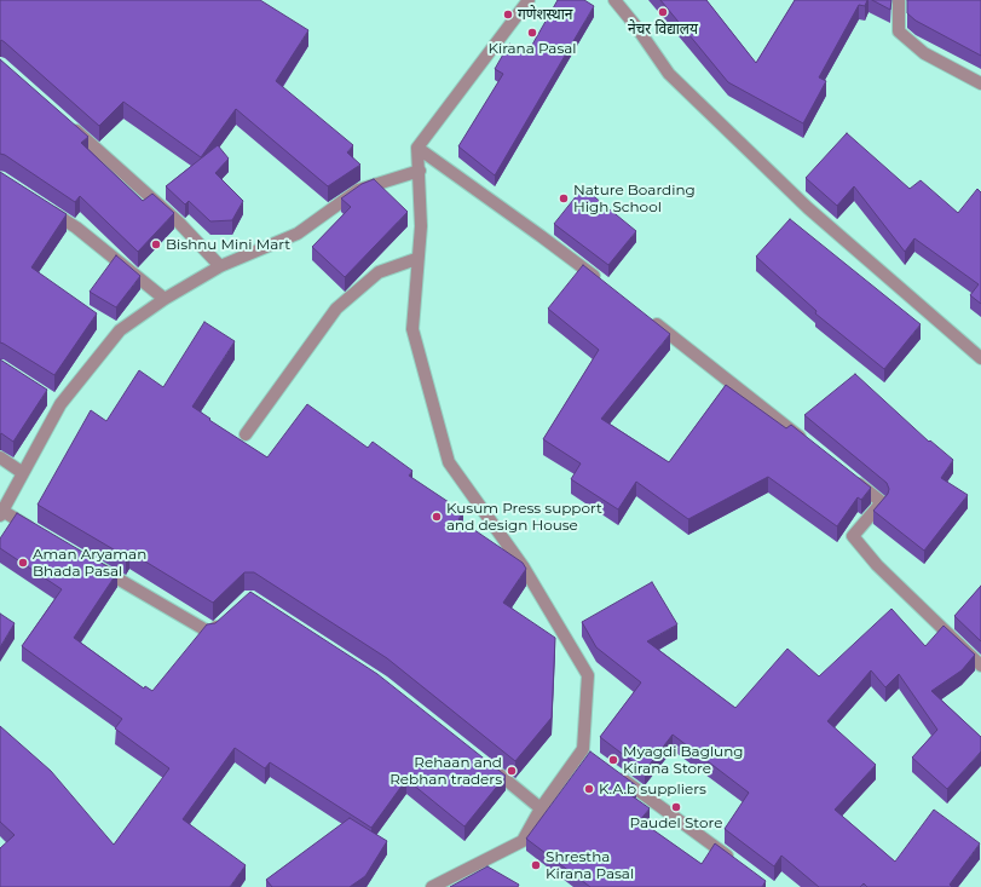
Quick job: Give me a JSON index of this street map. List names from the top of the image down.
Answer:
{
  "places": [
    "नेचर विद्यालय",
    "गणेशस्थान",
    "Kirana Pasal",
    "Nature Boarding High School",
    "Bishnu Mini Mart",
    "Kusum Press support and design House",
    "Aman Aryaman Bhada Pasal",
    "Myagdi Baglung Kirana Store",
    "Rehaan and Rebhan traders",
    "K.A.b suppliers",
    "Paudel Store",
    "Shrestha Kirana Pasal"
  ]
}
